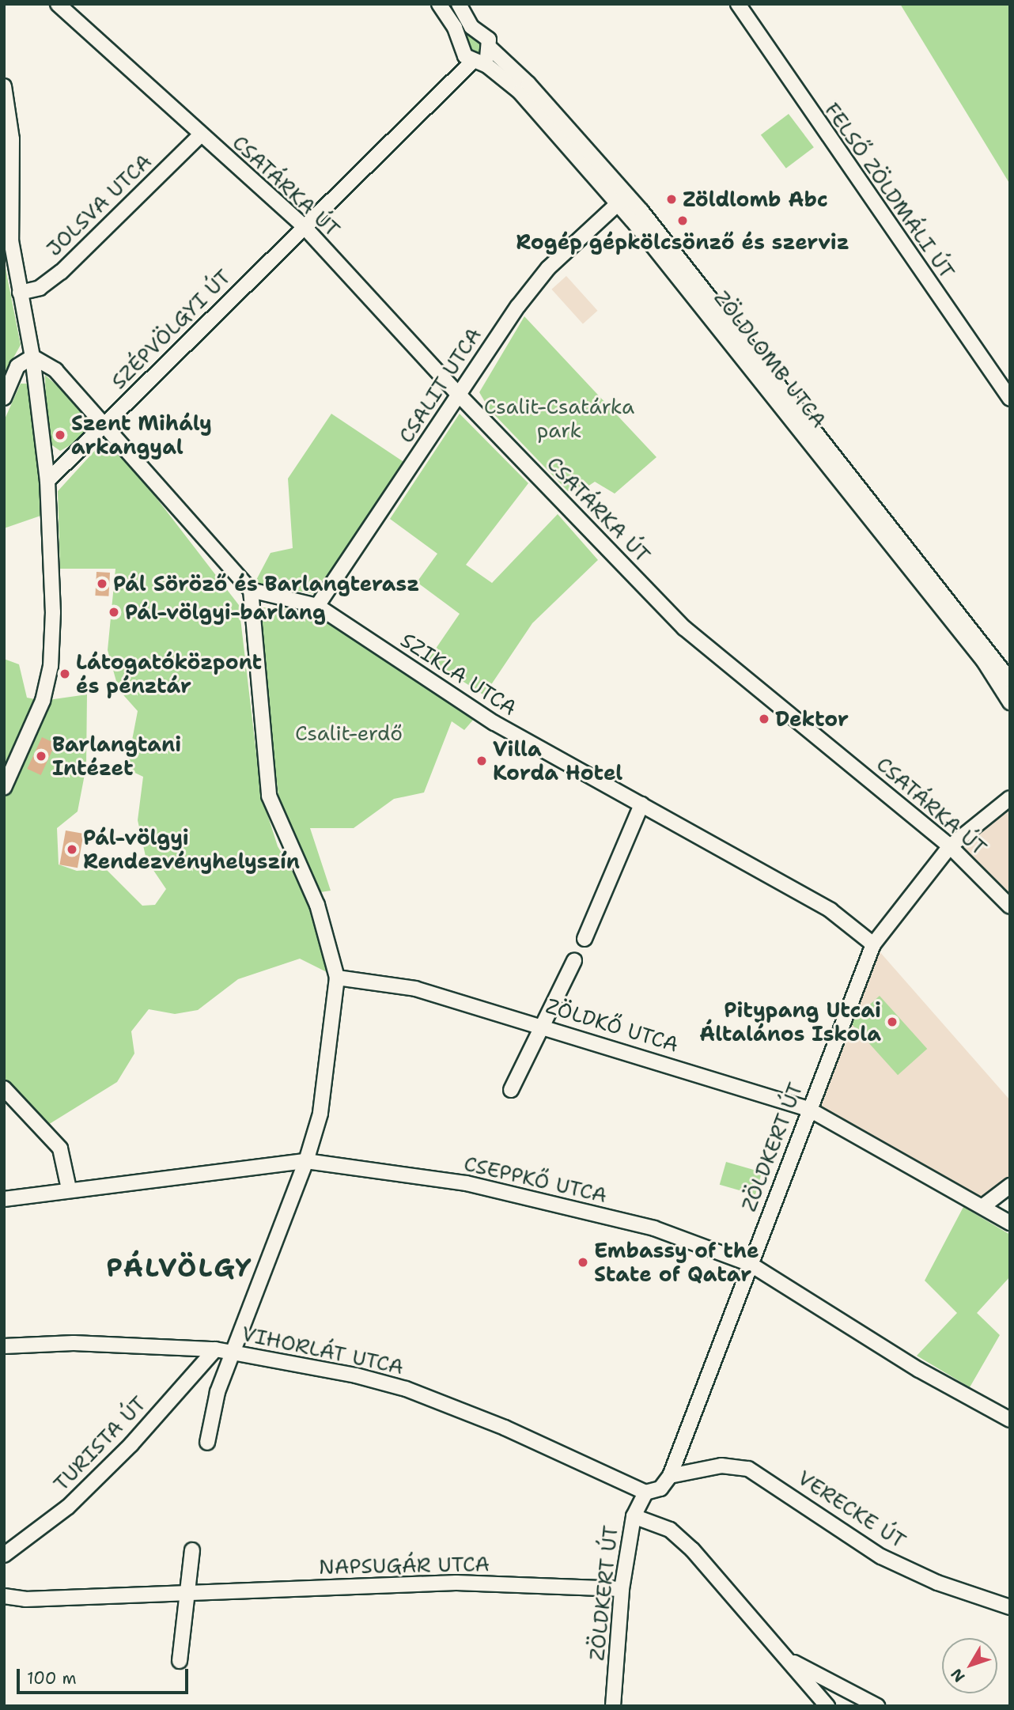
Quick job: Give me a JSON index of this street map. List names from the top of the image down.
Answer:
{
  "streets": {
    "street": [
      "CSATÁRKA ÚT",
      "FELSŐ ZÖLDMÁLI ÚT",
      "JOLSVA UTCA",
      "SZÉPVÖLGYI ÚT",
      "ZÖLDLOMB UTCA",
      "CSALIT UTCA",
      "SZIKLA UTCA",
      "ZÖLDKŐ UTCA",
      "ZÖLDKERT ÚT",
      "CSEPPKŐ UTCA",
      "VIHORLÁT UTCA",
      "TURISTA ÚT",
      "VERECKE ÚT",
      "NAPSUGÁR UTCA"
    ]
  },
  "crossings": [
    ["CSATÁRKA ÚT", "JOLSVA UTCA"],
    ["CSATÁRKA ÚT", "SZÉPVÖLGYI ÚT"],
    ["CSATÁRKA ÚT", "CSALIT UTCA"],
    ["CSATÁRKA ÚT", "ZÖLDKERT ÚT"],
    ["SZÉPVÖLGYI ÚT", "ZÖLDLOMB UTCA"],
    ["ZÖLDLOMB UTCA", "CSALIT UTCA"],
    ["CSALIT UTCA", "SZIKLA UTCA"],
    ["SZIKLA UTCA", "ZÖLDKERT ÚT"],
    ["ZÖLDKŐ UTCA", "ZÖLDKERT ÚT"],
    ["ZÖLDKERT ÚT", "CSEPPKŐ UTCA"],
    ["ZÖLDKERT ÚT", "VIHORLÁT UTCA"],
    ["ZÖLDKERT ÚT", "VERECKE ÚT"],
    ["ZÖLDKERT ÚT", "NAPSUGÁR UTCA"],
    ["VIHORLÁT UTCA", "TURISTA ÚT"]
  ],
  "districts": ["PÁLVÖLGY"],
  "parks": ["Csalit-Csatárka park", "Csalit-erdő"],
  "places": [
    "Zöldlomb Abc",
    "Rogép gépkölcsönző és szerviz",
    "Szent Mihály arkangyal",
    "Pál Söröző és Barlangterasz",
    "Pál-völgyi-barlang",
    "Látogatóközpont és pénztár",
    "Dektor",
    "Barlangtani Intézet",
    "Villa Korda Hotel",
    "Pál-völgyi Rendezvényhelyszín",
    "Pitypang Utcai Általános Iskola",
    "Embassy of the State of Qatar"
  ],
  "scale_bar": "100 m",
  "north": "bottom left"
}
